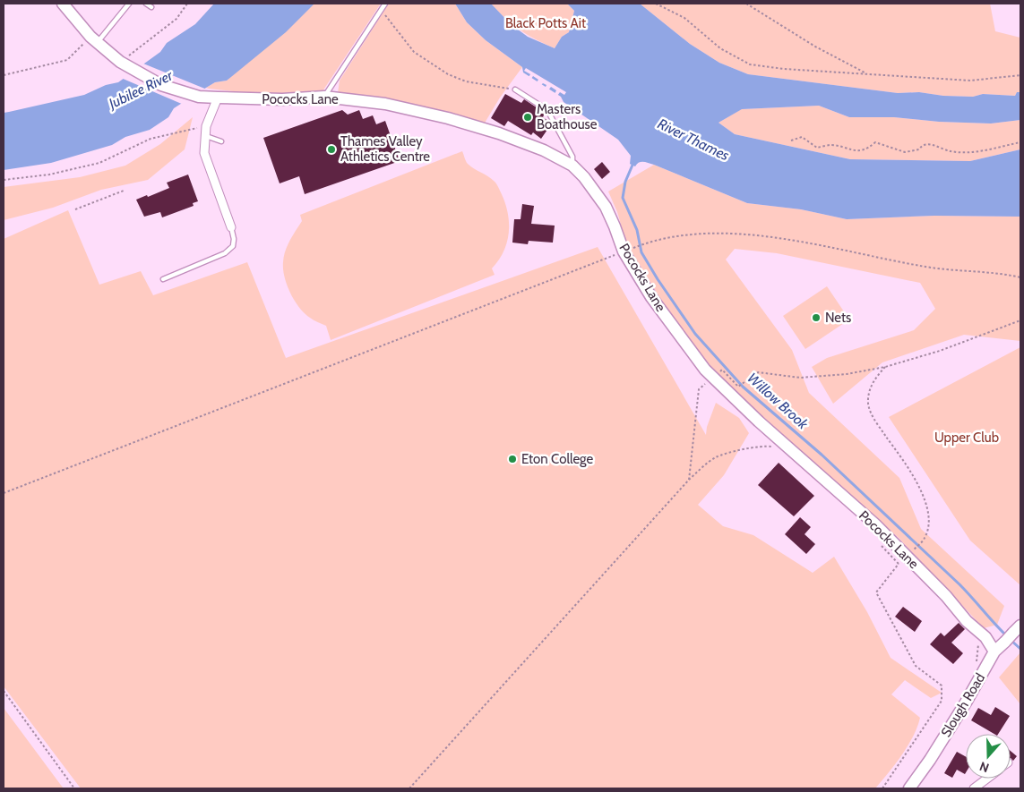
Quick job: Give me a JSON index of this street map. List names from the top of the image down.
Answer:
{
  "streets": {
    "main road": ["Pococks Lane", "Slough Road"]
  },
  "crossings": [
    ["Pococks Lane", "Slough Road"]
  ],
  "water": ["Jubilee River", "River Thames", "Willow Brook"],
  "parks": ["Black Potts Ait", "Upper Club"],
  "places": [
    "Masters Boathouse",
    "Thames Valley Athletics Centre",
    "Nets",
    "Eton College"
  ],
  "north": "bottom"
}
